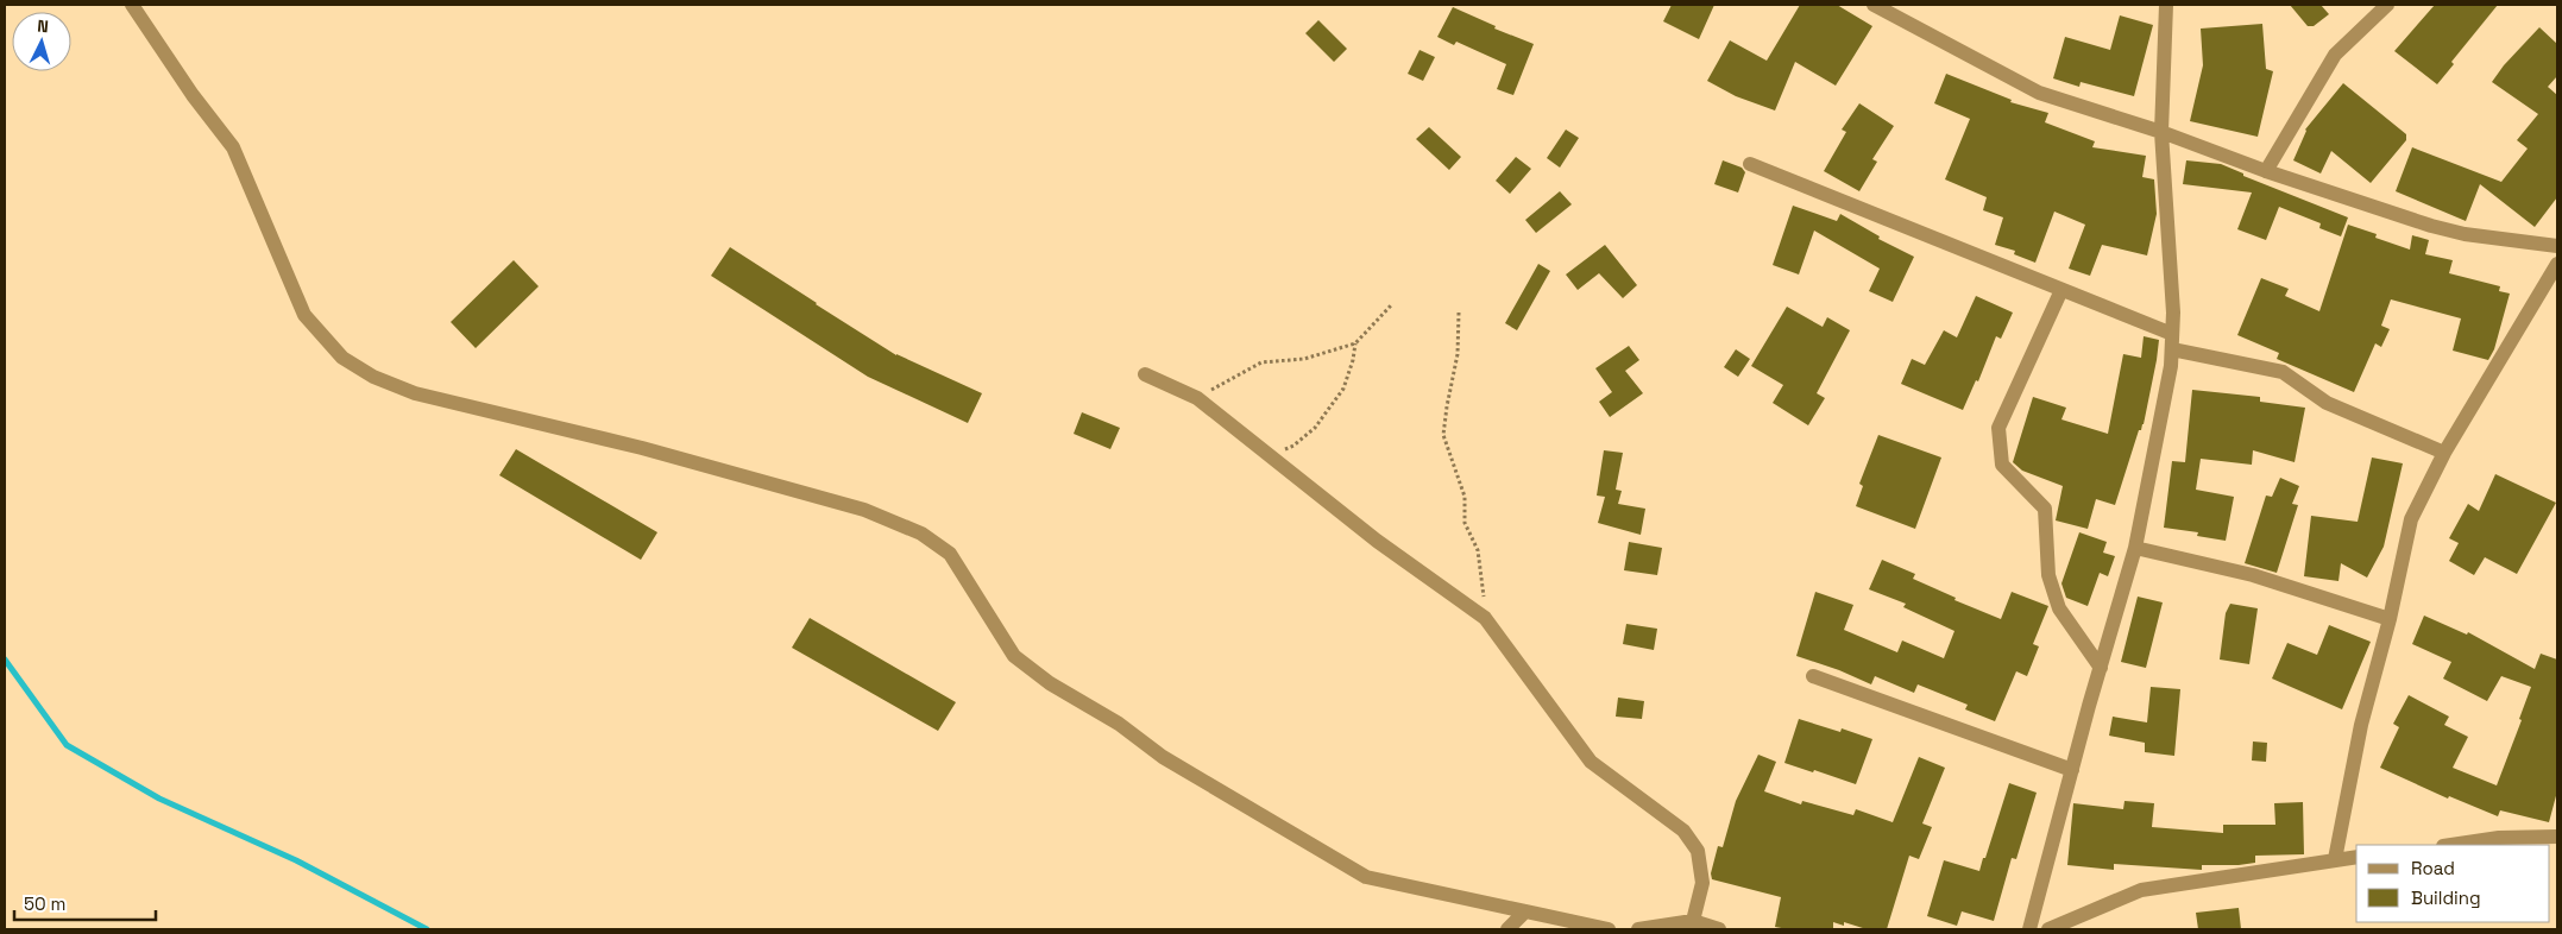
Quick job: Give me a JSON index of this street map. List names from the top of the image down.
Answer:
{
  "legend": ["Road", "Building"],
  "scale_bar": "50 m",
  "north": "top"
}
